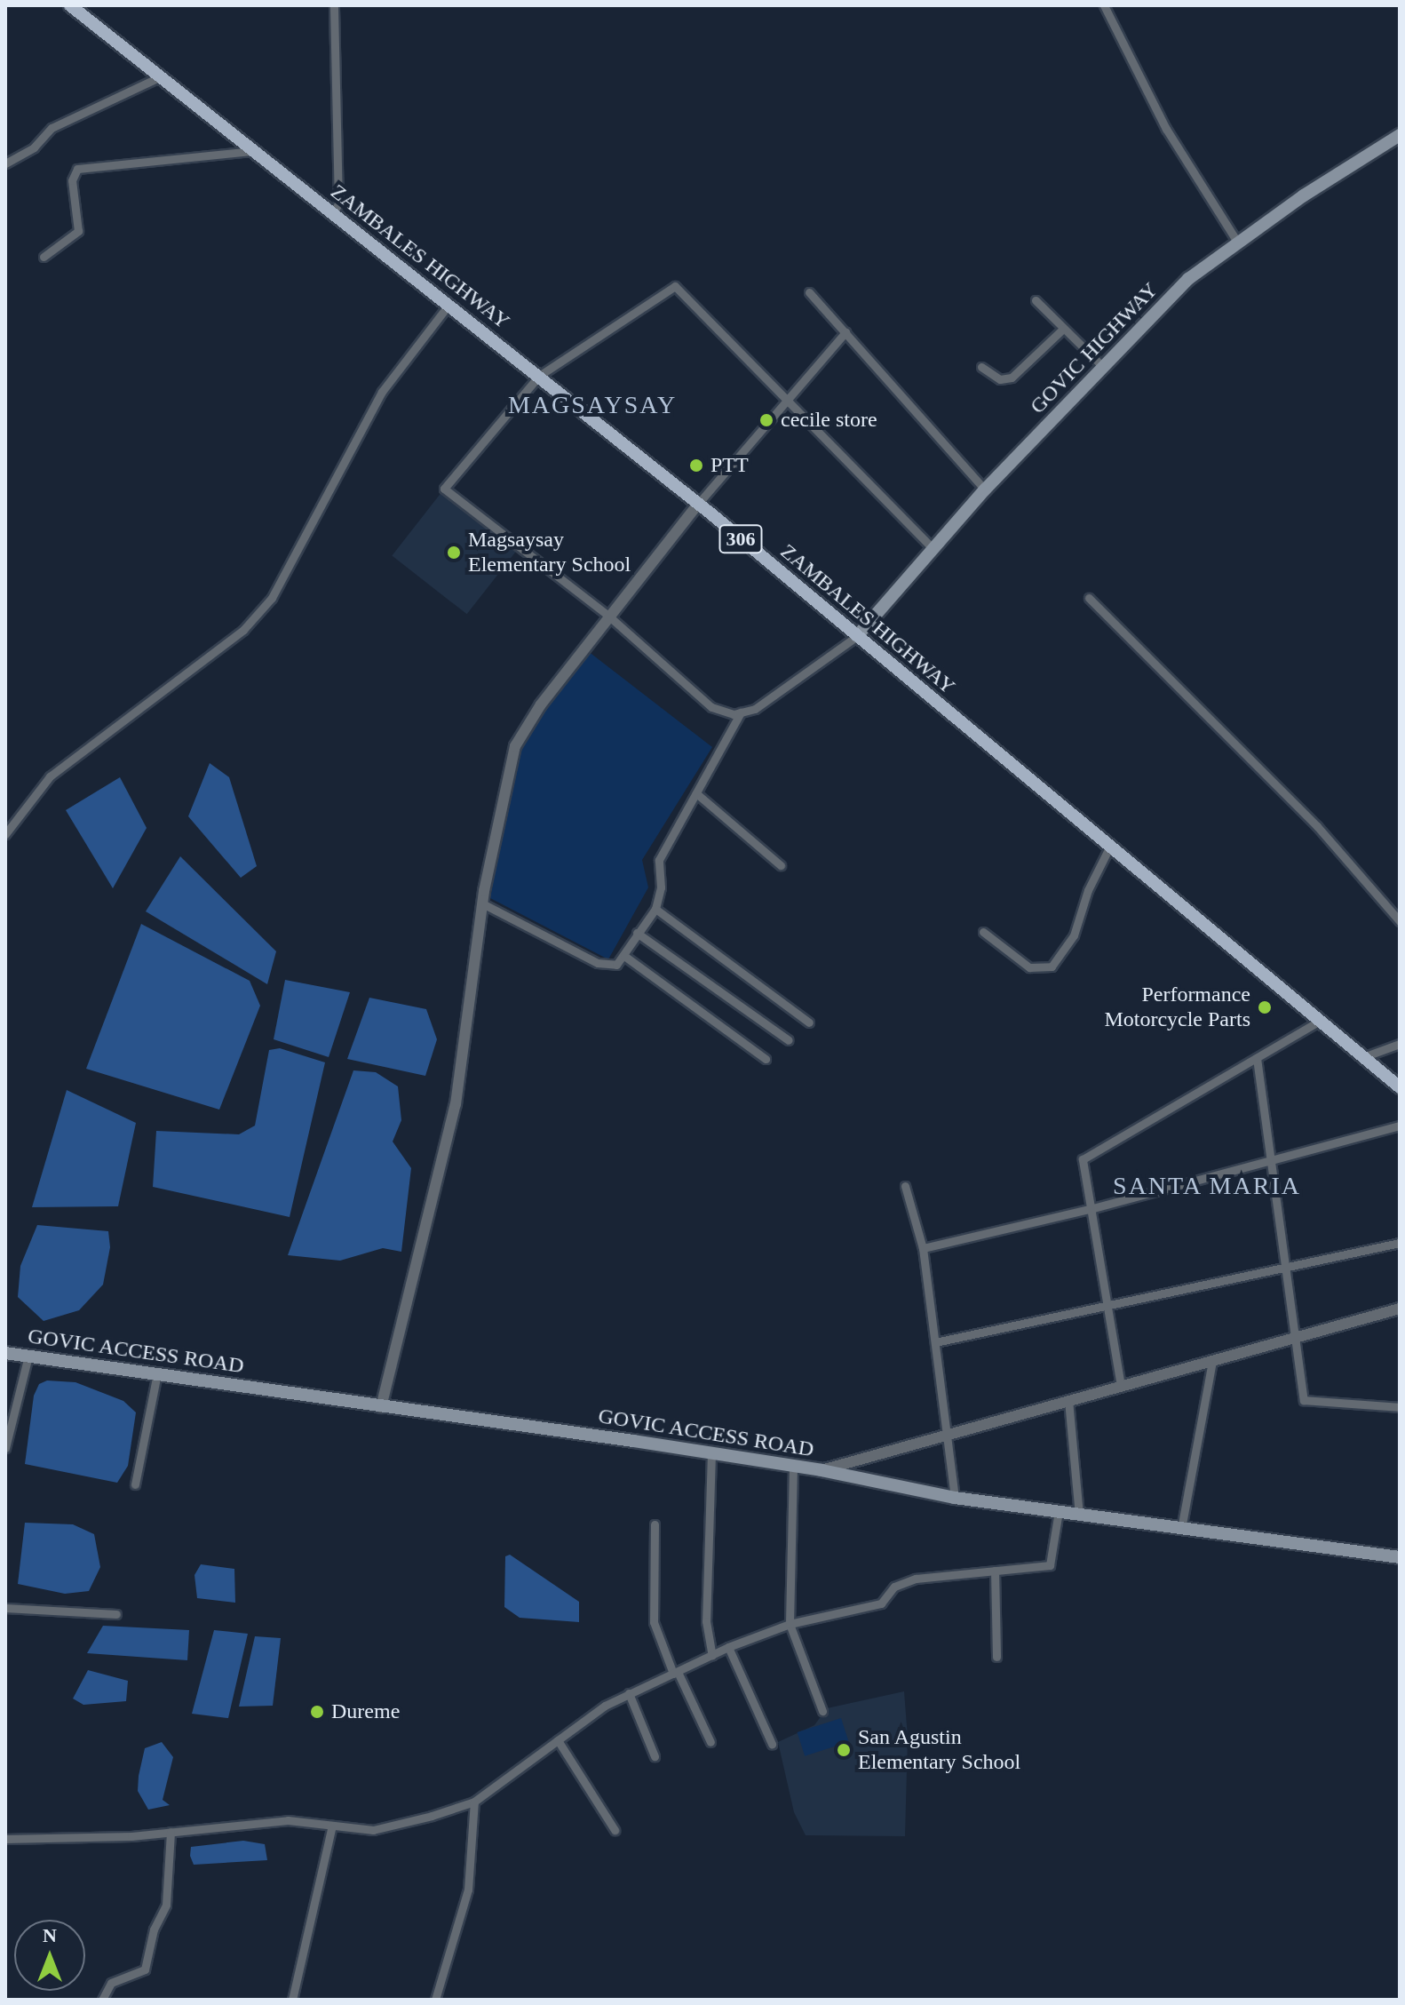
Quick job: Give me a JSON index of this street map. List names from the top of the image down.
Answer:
{
  "streets": {
    "main road": [
      "ZAMBALES HIGHWAY",
      "GOVIC HIGHWAY",
      "306",
      "GOVIC ACCESS ROAD"
    ]
  },
  "crossings": [
    ["ZAMBALES HIGHWAY", "GOVIC HIGHWAY"]
  ],
  "districts": ["MAGSAYSAY", "SANTA MARIA"],
  "places": [
    "cecile store",
    "PTT",
    "Magsaysay Elementary School",
    "Performance Motorcycle Parts",
    "Dureme",
    "San Agustin Elementary School"
  ],
  "north": "top"
}
